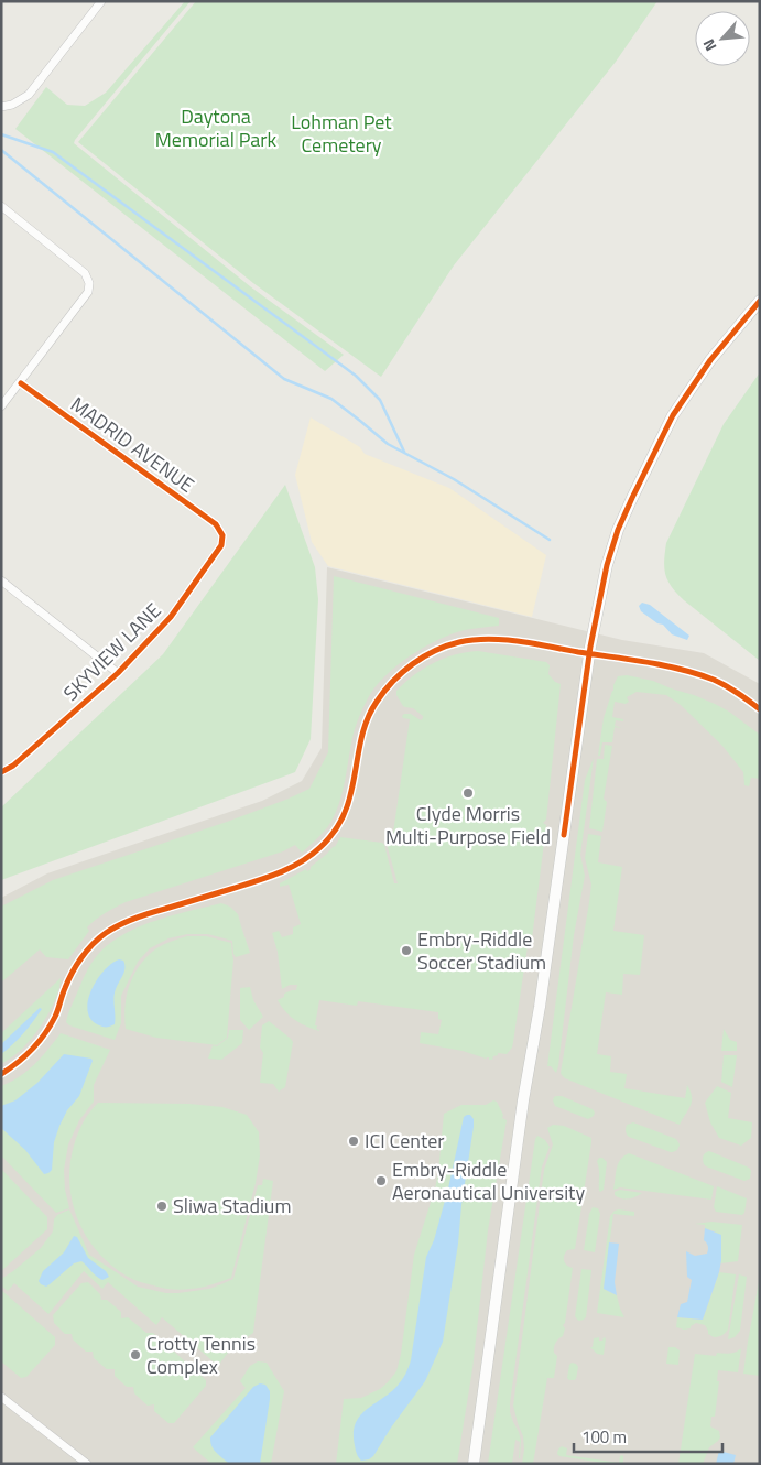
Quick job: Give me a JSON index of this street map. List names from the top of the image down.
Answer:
{
  "streets": {
    "street": ["MADRID AVENUE", "SKYVIEW LANE"]
  },
  "crossings": [
    ["MADRID AVENUE", "SKYVIEW LANE"]
  ],
  "parks": ["Daytona Memorial Park", "Lohman Pet Cemetery"],
  "places": [
    "Clyde Morris Multi-Purpose Field",
    "Embry-Riddle Soccer Stadium",
    "ICI Center",
    "Embry-Riddle Aeronautical University",
    "Sliwa Stadium",
    "Crotty Tennis Complex"
  ],
  "scale_bar": "100 m",
  "north": "bottom left"
}
